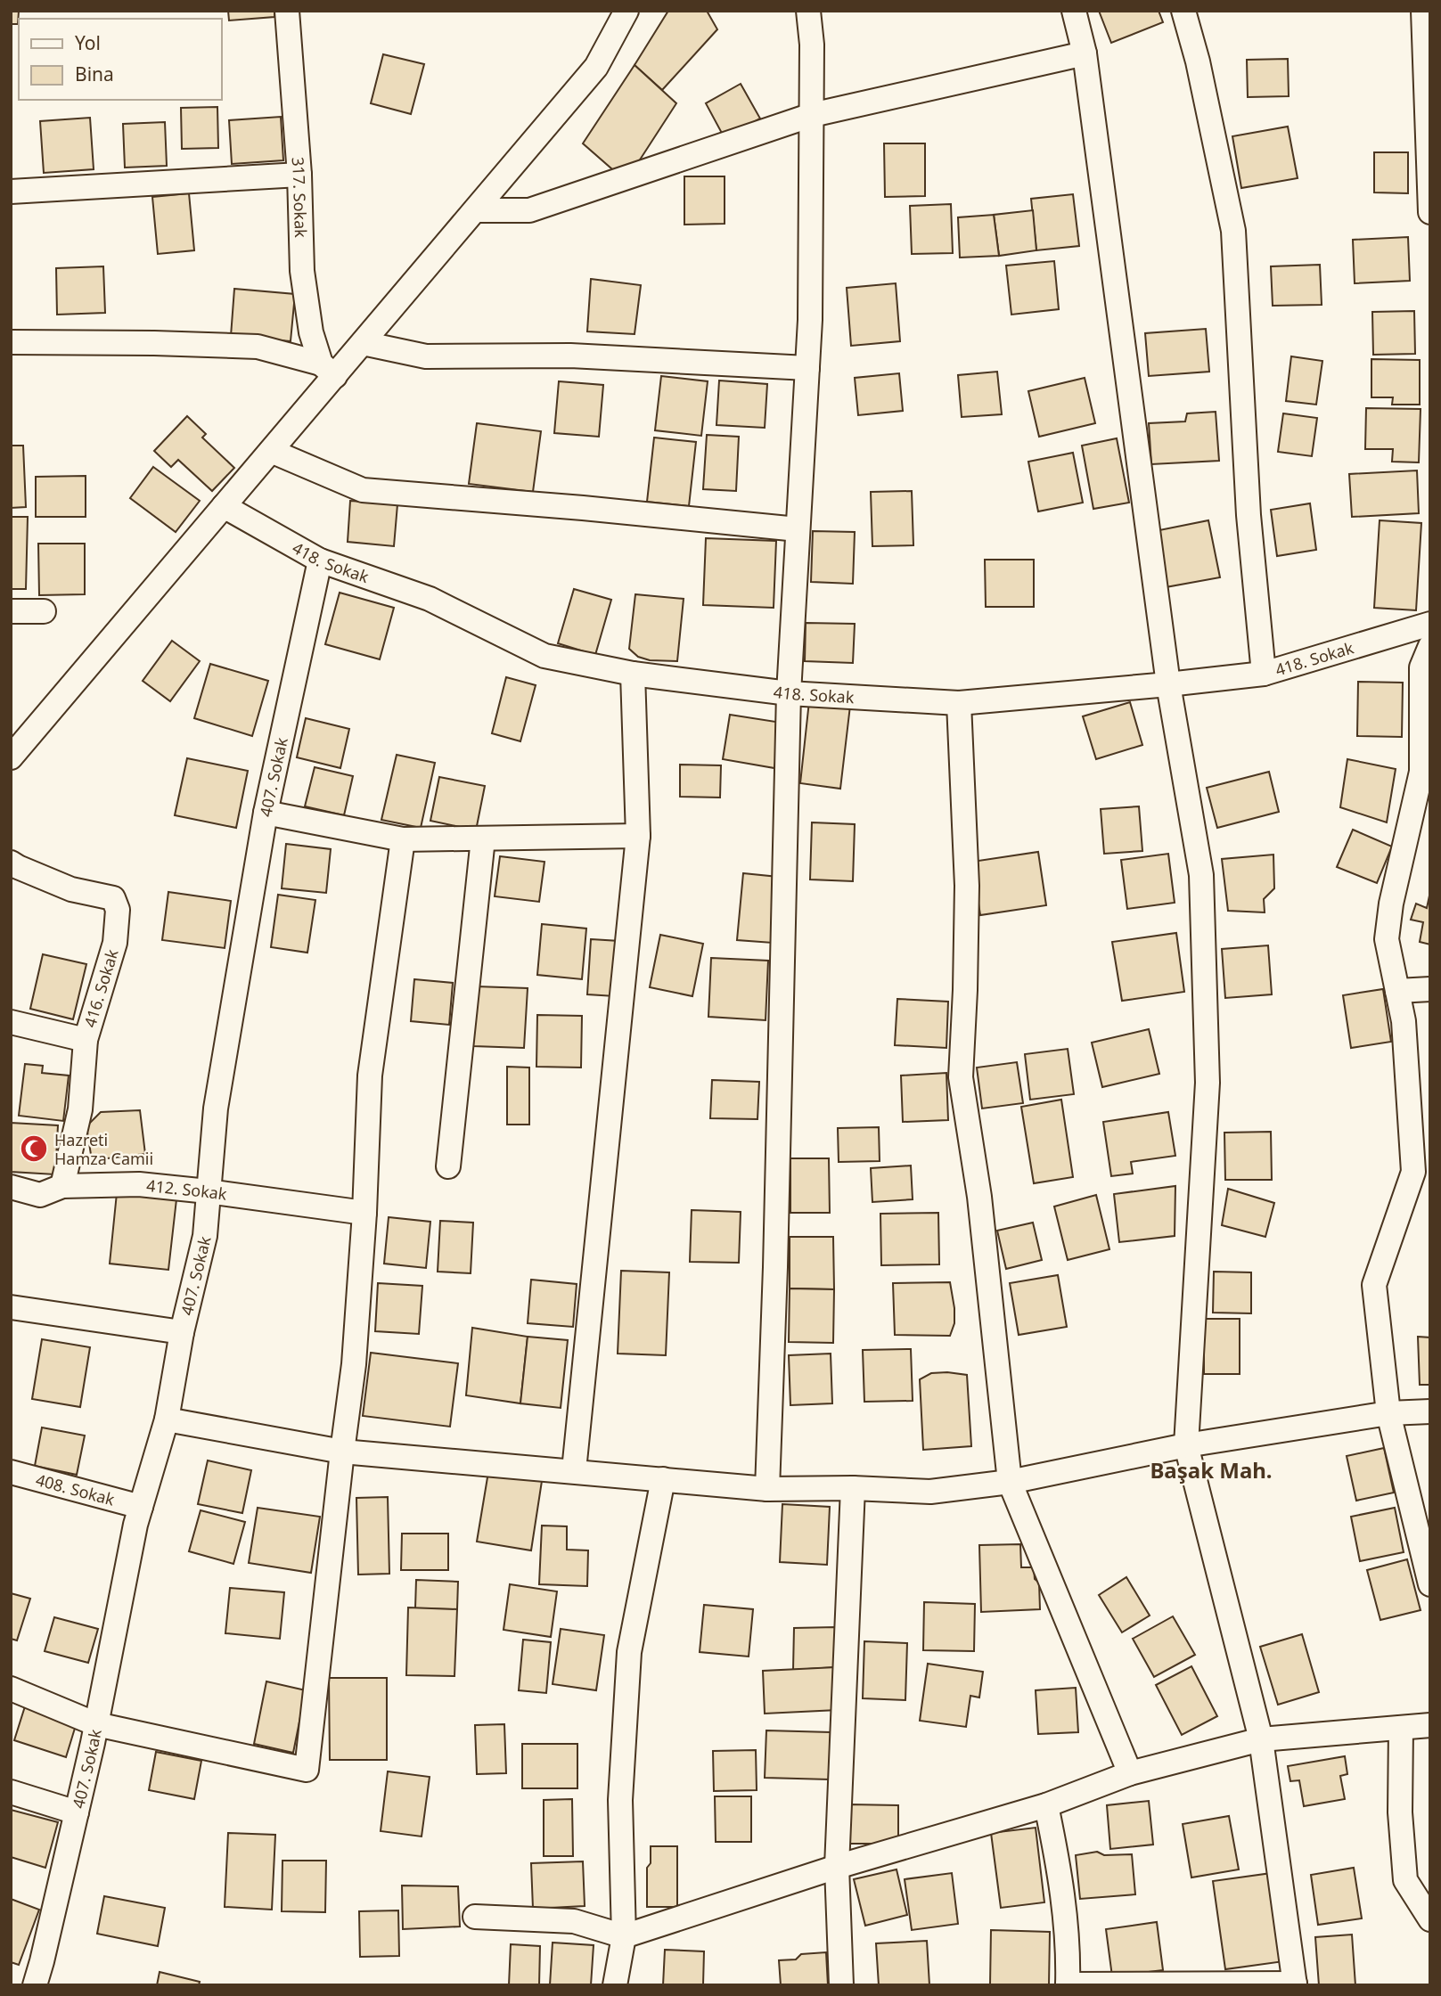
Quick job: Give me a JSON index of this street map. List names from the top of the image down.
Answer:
{
  "streets": {
    "street": [
      "317. Sokak",
      "418. Sokak",
      "407. Sokak",
      "416. Sokak",
      "412. Sokak",
      "408. Sokak"
    ]
  },
  "crossings": [
    ["418. Sokak", "407. Sokak"],
    ["407. Sokak", "412. Sokak"],
    ["407. Sokak", "408. Sokak"],
    ["416. Sokak", "412. Sokak"]
  ],
  "districts": ["Başak Mah."],
  "places": {
    "mosque": ["Hazreti Hamza Camii"]
  },
  "legend": ["Yol", "Bina"]
}
